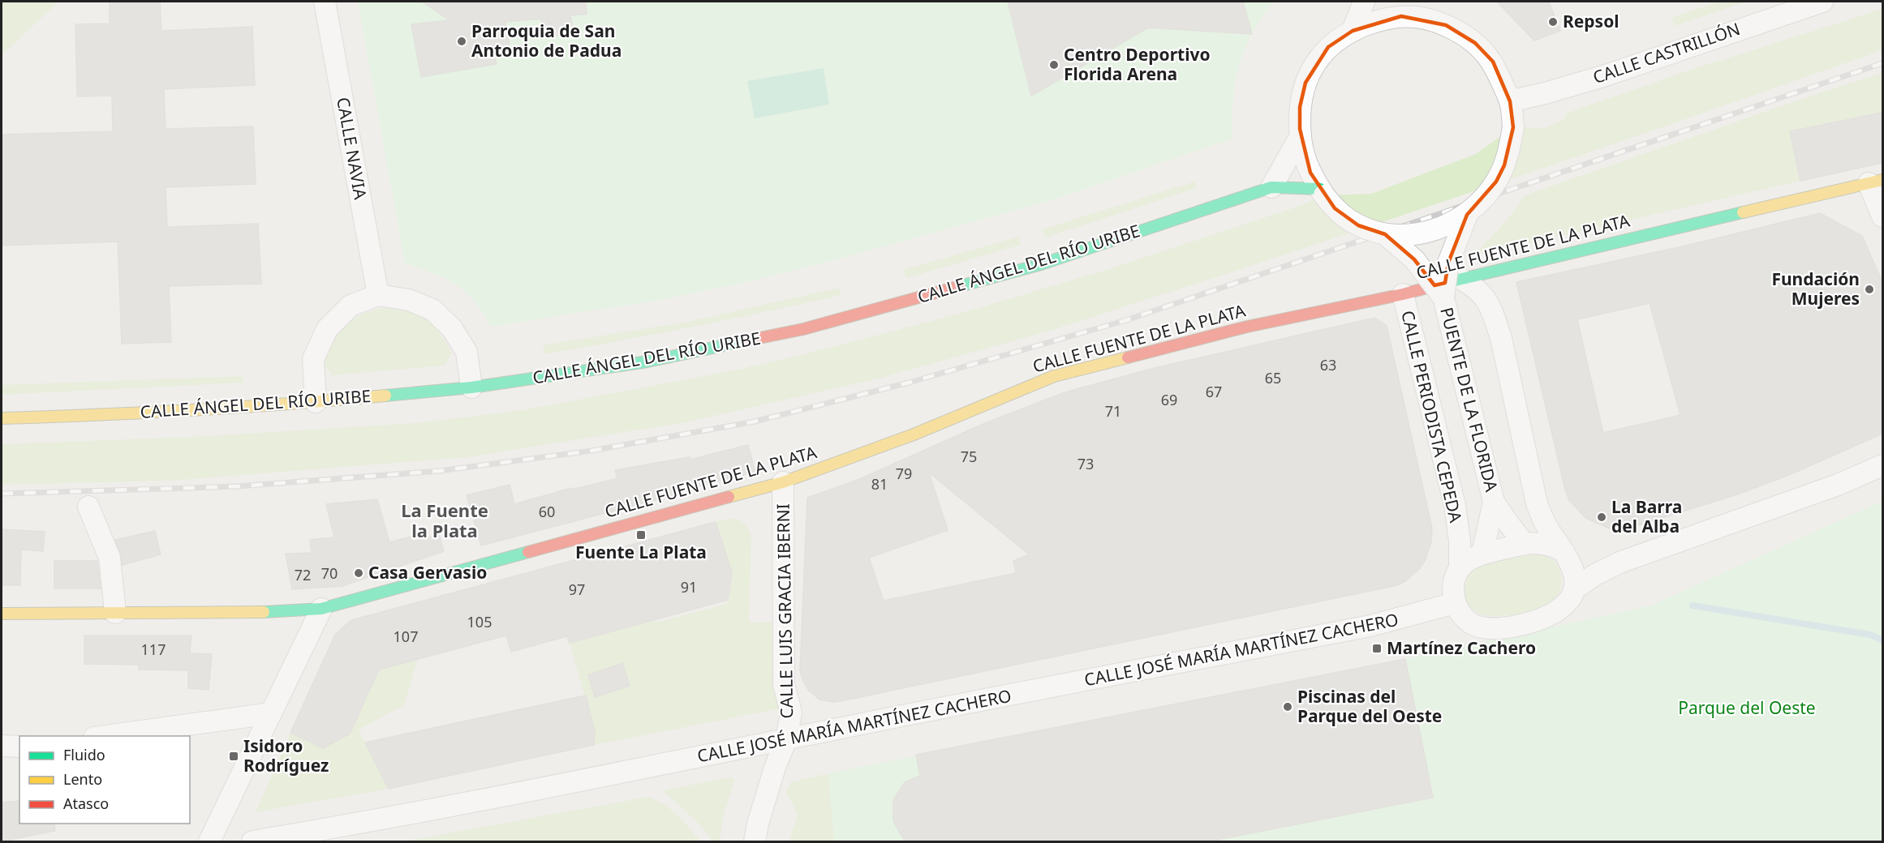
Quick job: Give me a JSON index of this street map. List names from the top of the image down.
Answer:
{
  "streets": {
    "main road": ["CALLE FUENTE DE LA PLATA", "CALLE ÁNGEL DEL RÍO URIBE"],
    "street": [
      "CALLE CASTRILLÓN",
      "CALLE NAVIA",
      "PUENTE DE LA FLORIDA",
      "CALLE PERIODISTA CEPEDA",
      "CALLE LUIS GRACIA IBERNI",
      "CALLE JOSÉ MARÍA MARTÍNEZ CACHERO"
    ]
  },
  "crossings": [
    ["CALLE FUENTE DE LA PLATA", "CALLE PERIODISTA CEPEDA"],
    ["CALLE FUENTE DE LA PLATA", "CALLE LUIS GRACIA IBERNI"],
    ["PUENTE DE LA FLORIDA", "CALLE PERIODISTA CEPEDA"],
    ["PUENTE DE LA FLORIDA", "CALLE JOSÉ MARÍA MARTÍNEZ CACHERO"],
    ["CALLE PERIODISTA CEPEDA", "CALLE JOSÉ MARÍA MARTÍNEZ CACHERO"],
    ["CALLE LUIS GRACIA IBERNI", "CALLE JOSÉ MARÍA MARTÍNEZ CACHERO"]
  ],
  "districts": ["La Fuente la Plata"],
  "parks": ["Parque del Oeste"],
  "places": {
    "other": [
      "Repsol",
      "Parroquia de San Antonio de Padua",
      "Centro Deportivo Florida Arena",
      "Fundación Mujeres",
      "La Barra del Alba",
      "Casa Gervasio",
      "Piscinas del Parque del Oeste"
    ],
    "transit": ["Fuente La Plata", "Martínez Cachero", "Isidoro Rodríguez"]
  },
  "house_numbers": [
    "63",
    "65",
    "67",
    "69",
    "71",
    "75",
    "73",
    "79",
    "81",
    "60",
    "70",
    "72",
    "91",
    "97",
    "105",
    "107",
    "117"
  ],
  "legend": ["Fluido", "Lento", "Atasco"]
}
